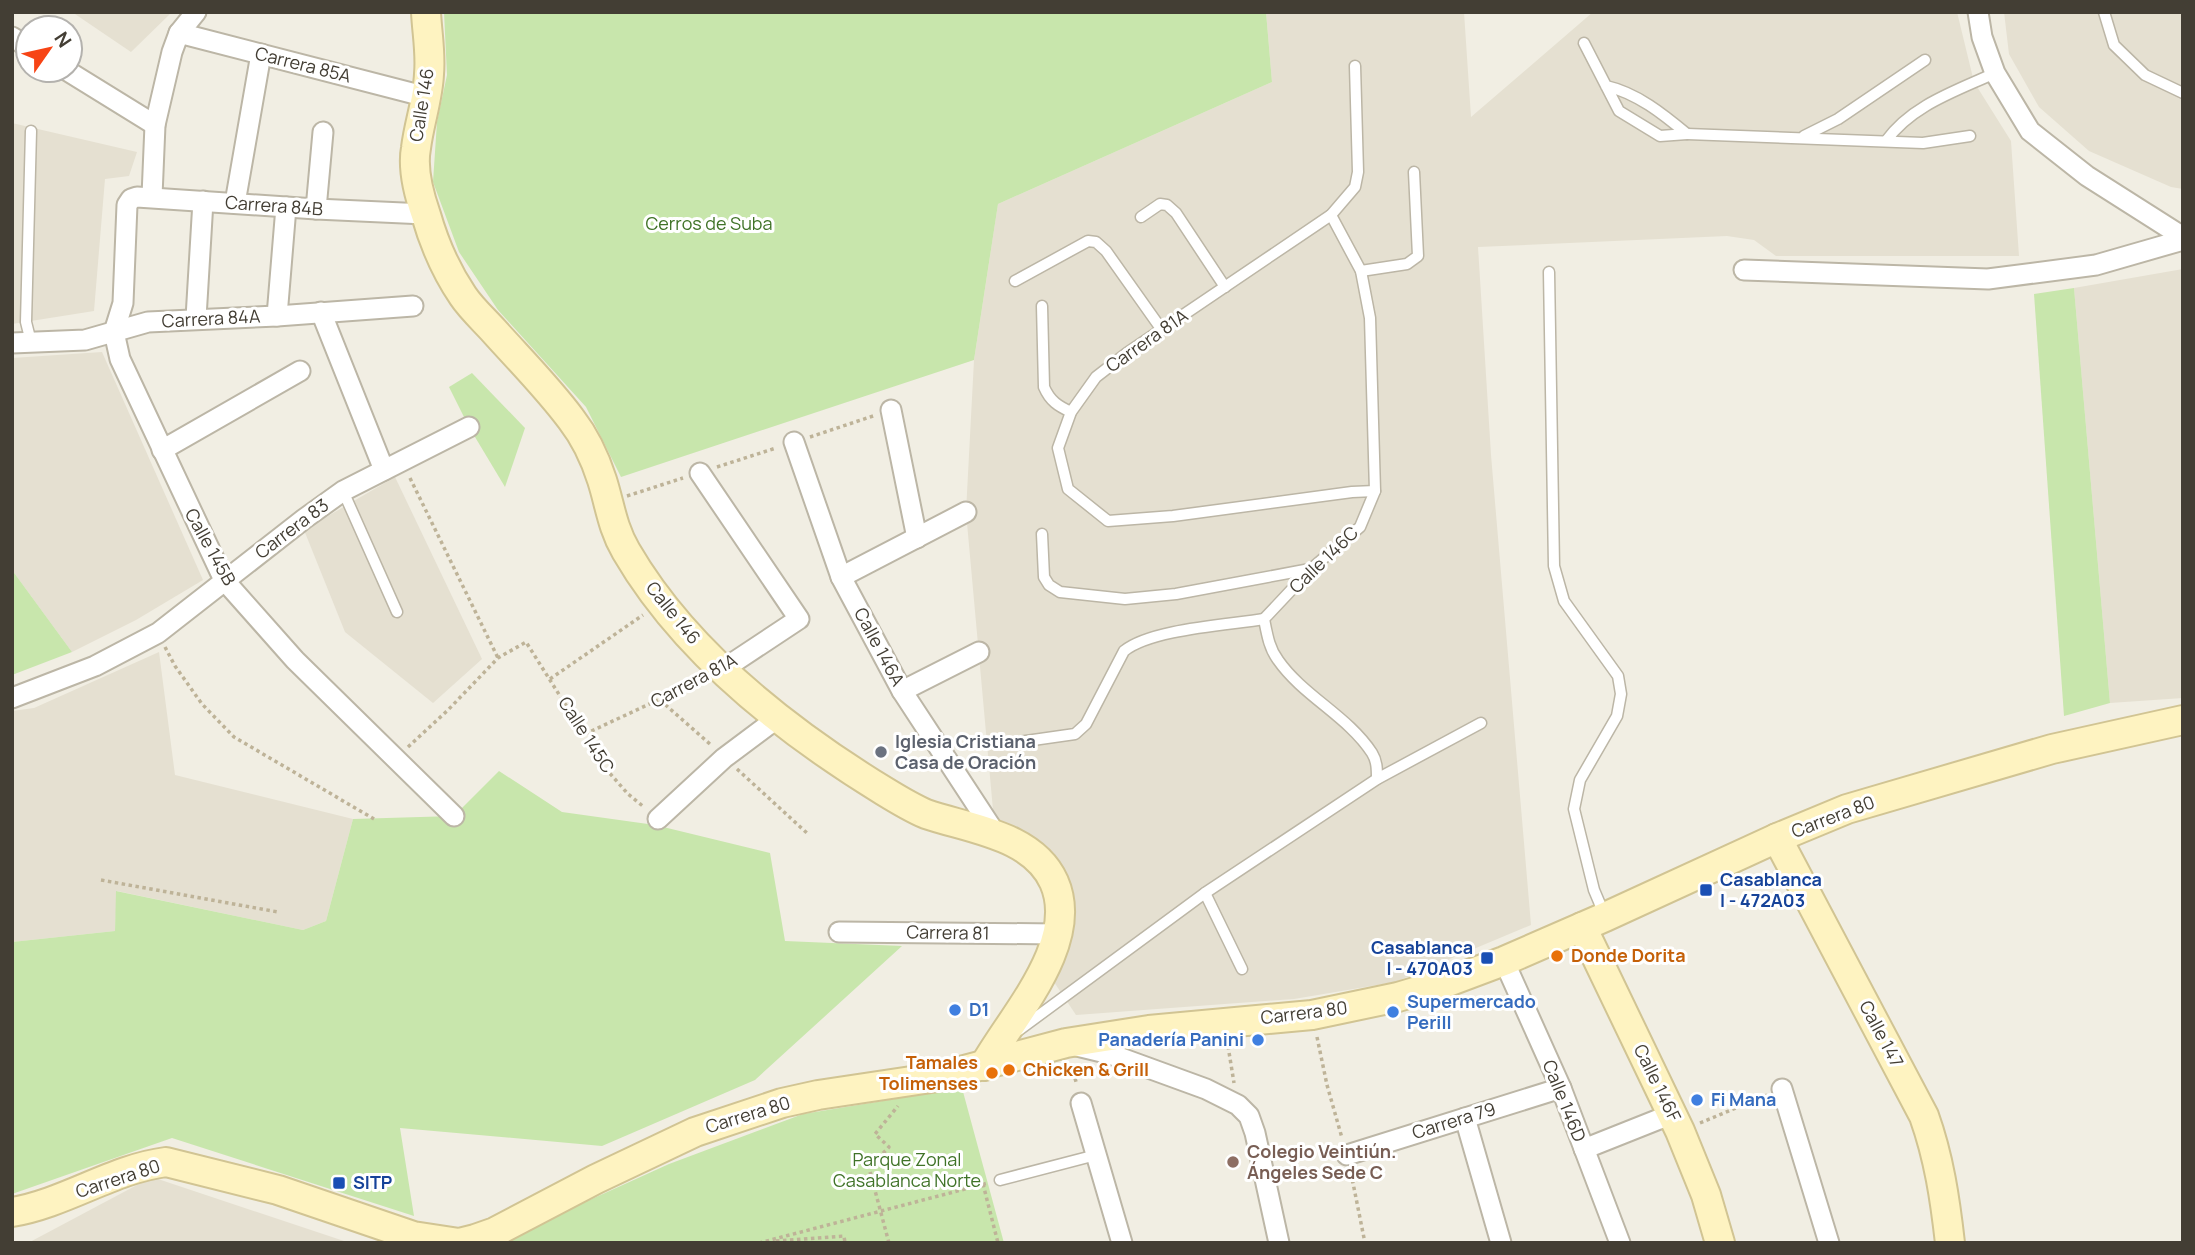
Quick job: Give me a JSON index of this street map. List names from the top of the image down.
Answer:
{
  "streets": {
    "street": [
      "Carrera 85A",
      "Calle 146",
      "Carrera 84B",
      "Carrera 84A",
      "Carrera 81A",
      "Carrera 83",
      "Calle 145B",
      "Calle 146A",
      "Carrera 80",
      "Carrera 81",
      "Calle 147",
      "Calle 146F",
      "Calle 146D",
      "Carrera 79"
    ],
    "lane": ["Calle 146C"],
    "path": ["Calle 145C"]
  },
  "crossings": [
    ["Carrera 85A", "Calle 146"],
    ["Calle 146", "Carrera 84B"],
    ["Calle 146", "Carrera 81A"],
    ["Calle 146", "Calle 146A"],
    ["Calle 146", "Carrera 80"],
    ["Calle 146", "Carrera 81"],
    ["Carrera 84B", "Carrera 84A"],
    ["Carrera 84B", "Calle 145B"],
    ["Carrera 84A", "Calle 145B"],
    ["Carrera 81A", "Calle 146C"],
    ["Carrera 81A", "Calle 145C"],
    ["Carrera 83", "Calle 145B"],
    ["Carrera 80", "Calle 147"],
    ["Carrera 80", "Calle 146F"],
    ["Carrera 80", "Calle 146D"],
    ["Calle 146D", "Carrera 79"]
  ],
  "parks": ["Cerros de Suba", "Parque Zonal Casablanca Norte"],
  "places": {
    "other": [
      "Iglesia Cristiana Casa de Oración",
      "Donde Dorita",
      "D1",
      "Supermercado Perill",
      "Panadería Panini",
      "Chicken & Grill",
      "Tamales Tolimenses",
      "Fi Mana",
      "Colegio Veintiún. Ángeles Sede C"
    ],
    "transit": ["Casablanca I - 472A03", "Casablanca I - 470A03", "SITP"]
  },
  "north": "top right"
}
